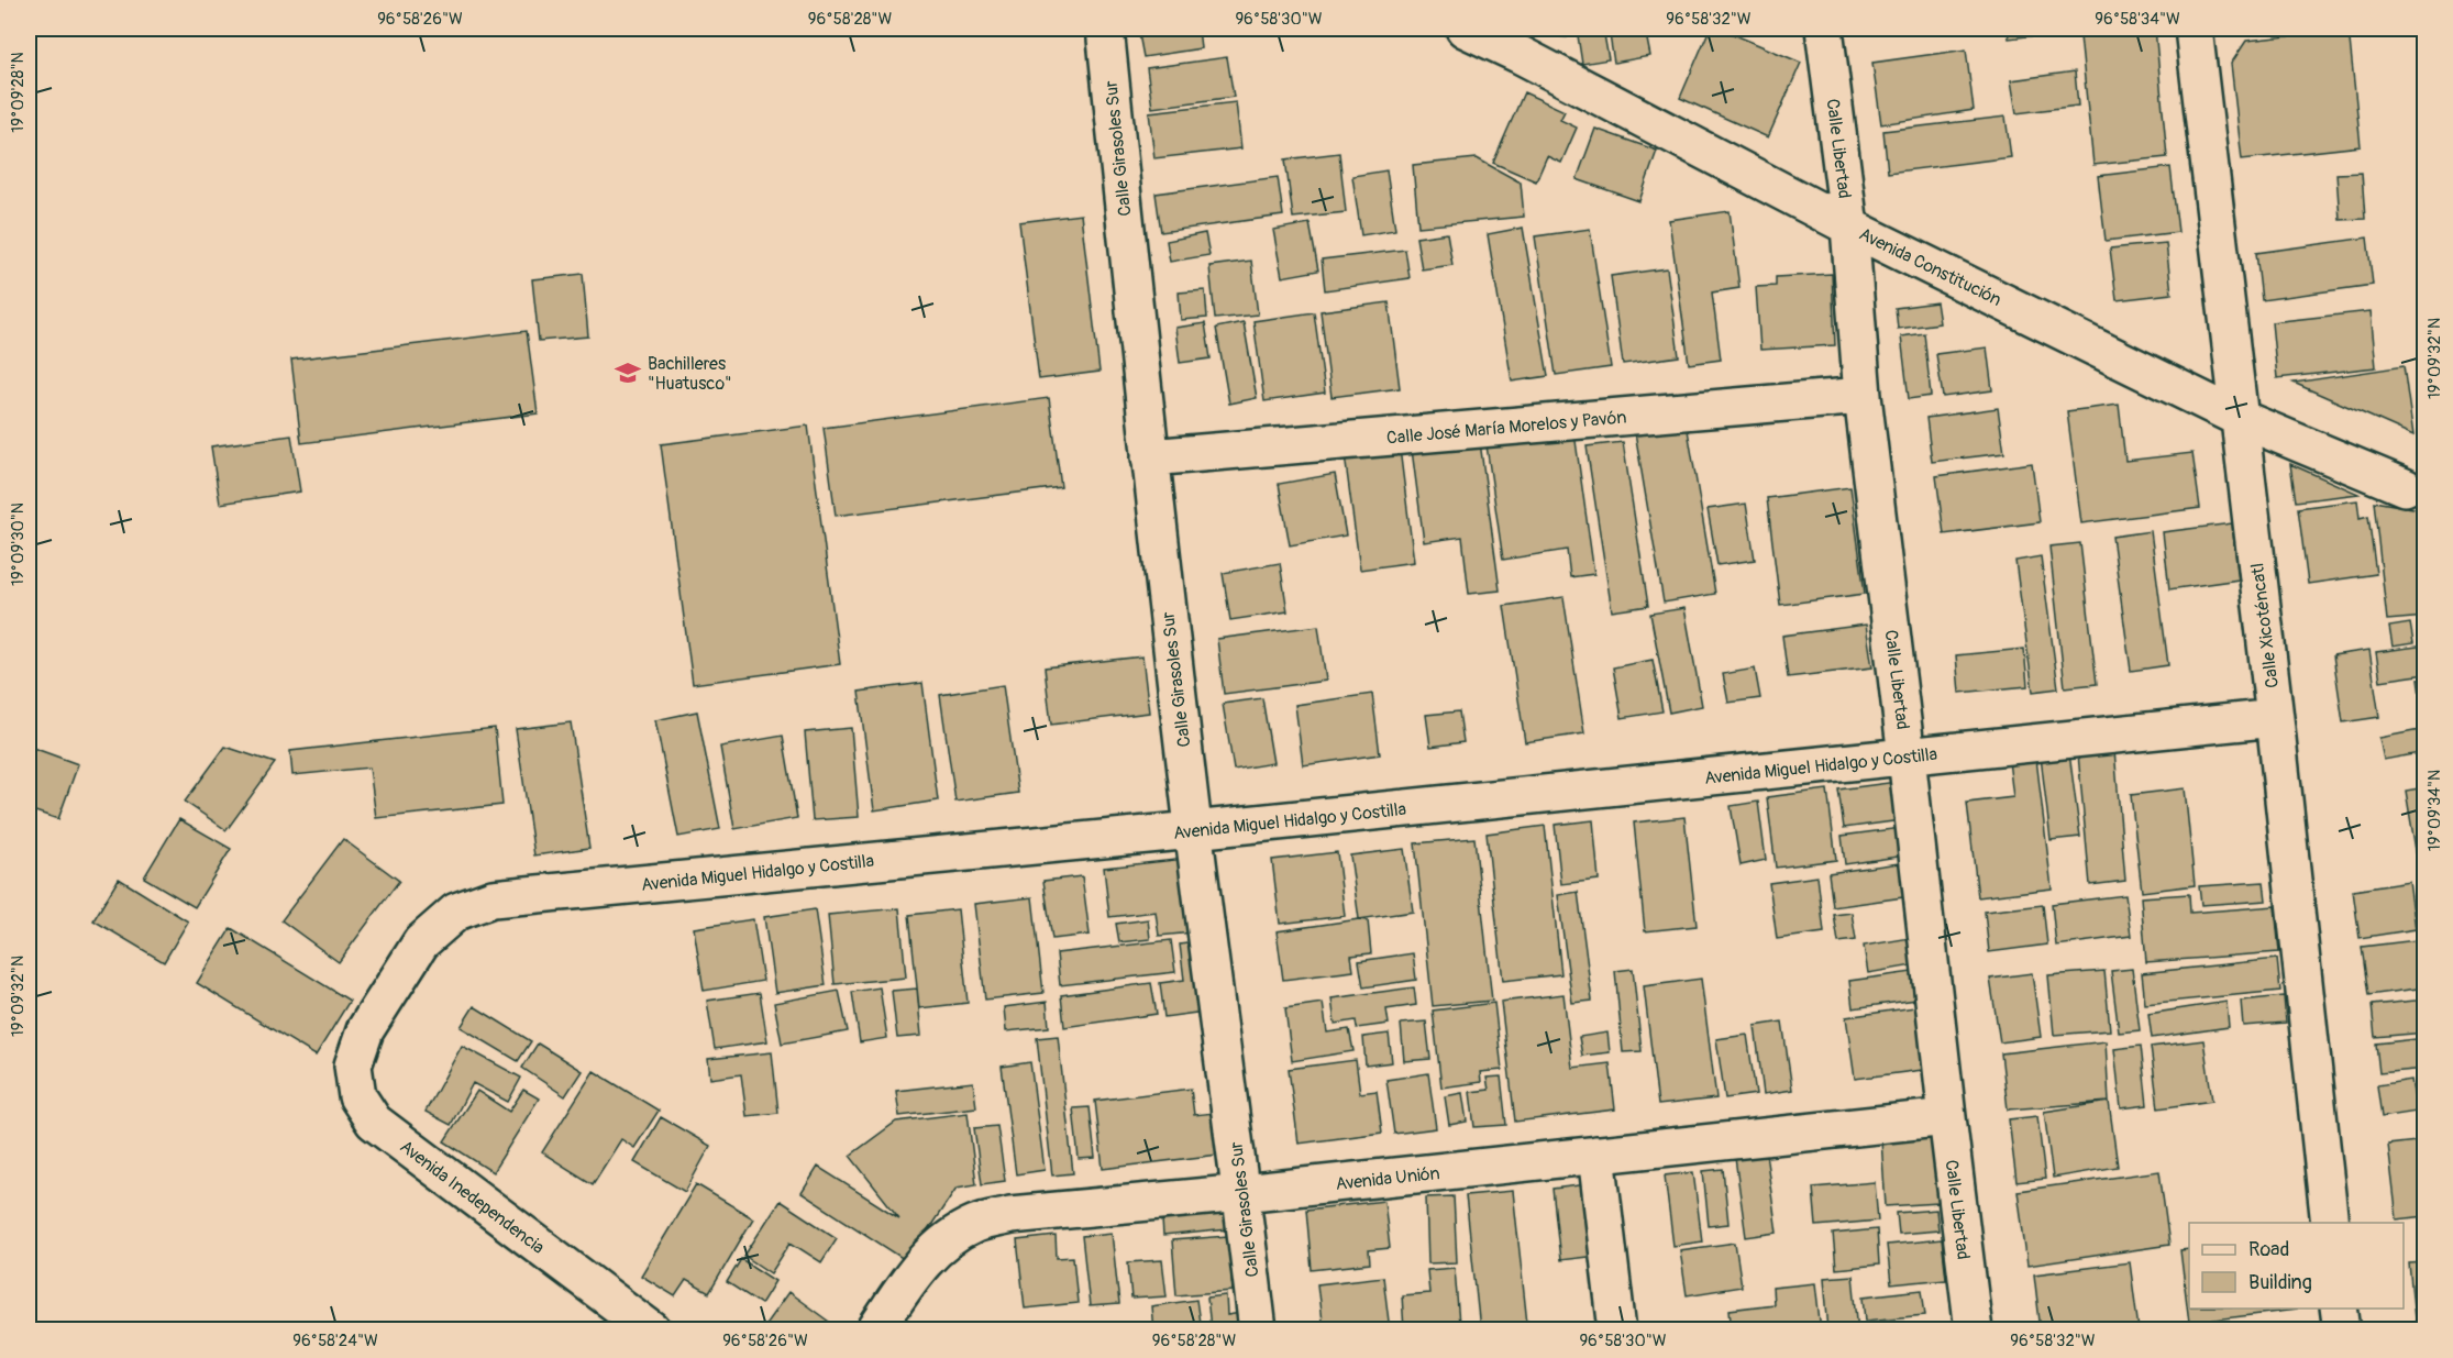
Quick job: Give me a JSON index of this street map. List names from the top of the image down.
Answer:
{
  "streets": {
    "street": [
      "Calle Girasoles Sur",
      "Calle Libertad",
      "Avenida Constitución",
      "Calle José María Morelos y Pavón",
      "Calle Xicoténcatl",
      "Avenida Miguel Hidalgo y Costilla",
      "Avenida Unión",
      "Avenida Inedependencia"
    ]
  },
  "crossings": [
    ["Calle Girasoles Sur", "Calle José María Morelos y Pavón"],
    ["Calle Girasoles Sur", "Avenida Miguel Hidalgo y Costilla"],
    ["Calle Girasoles Sur", "Avenida Unión"],
    ["Calle Libertad", "Avenida Constitución"],
    ["Calle Libertad", "Calle José María Morelos y Pavón"],
    ["Calle Libertad", "Avenida Miguel Hidalgo y Costilla"],
    ["Calle Libertad", "Avenida Unión"],
    ["Avenida Constitución", "Calle Xicoténcatl"],
    ["Calle Xicoténcatl", "Avenida Miguel Hidalgo y Costilla"],
    ["Avenida Miguel Hidalgo y Costilla", "Avenida Inedependencia"]
  ],
  "places": {
    "school or university": ["Bachilleres \"Huatusco\""]
  },
  "legend": ["Road", "Building"],
  "coordinates": [
    "96°58'26\"W",
    "96°58'28\"W",
    "96°58'30\"W",
    "96°58'32\"W",
    "96°58'34\"W",
    "19°09'28\"N",
    "19°09'32\"N",
    "19°09'30\"N",
    "19°09'34\"N",
    "96°58'24\"W"
  ]
}
